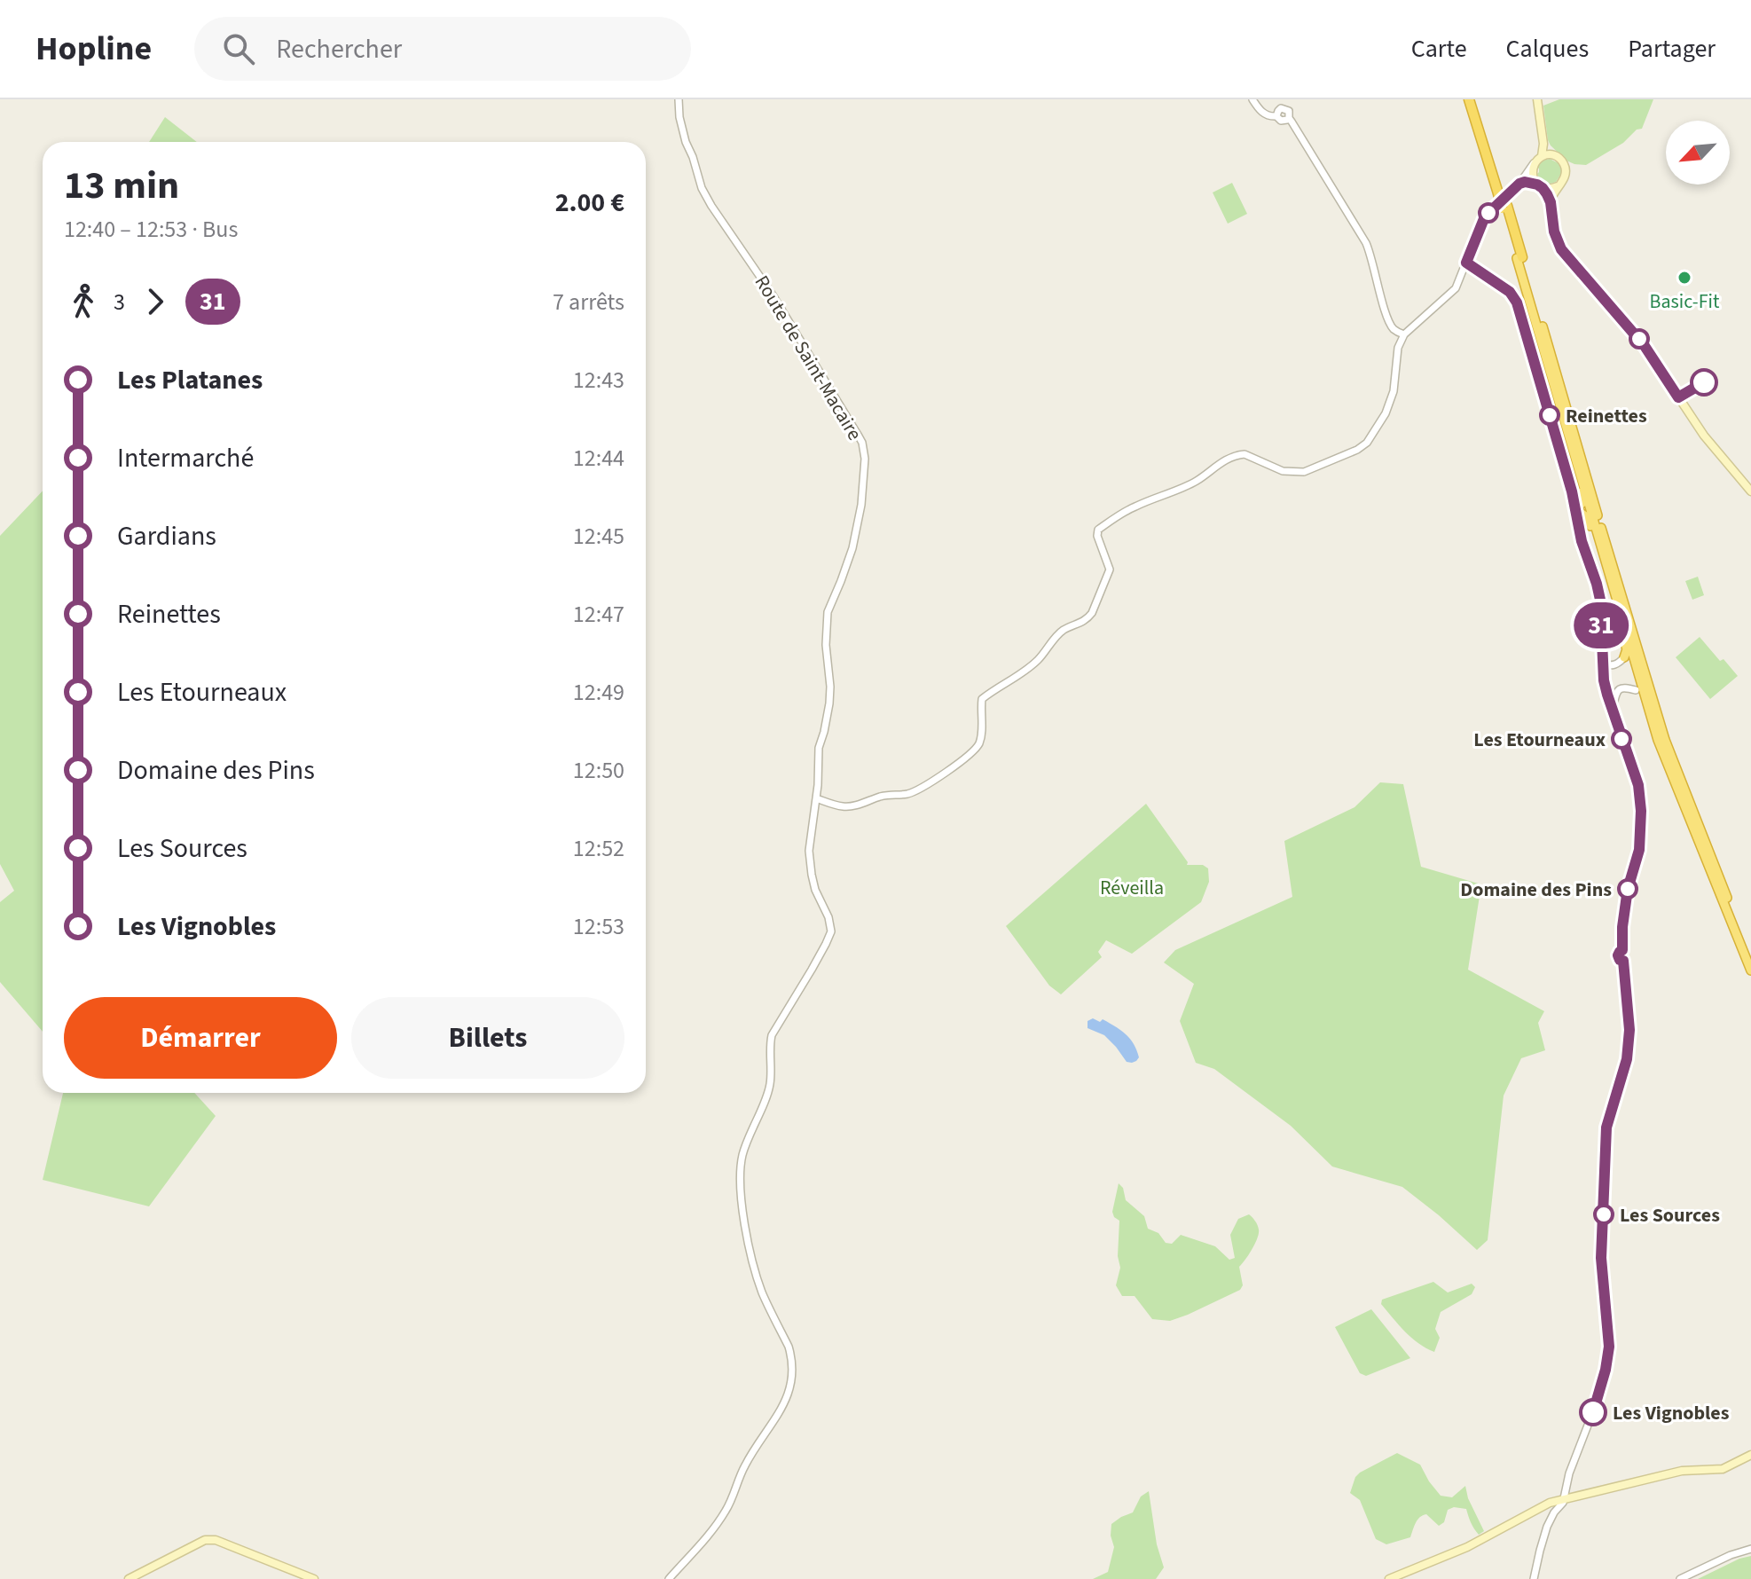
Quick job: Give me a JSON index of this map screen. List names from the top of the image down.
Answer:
{
  "streets": {
    "street": ["Route de Saint-Macaire"]
  },
  "parks": ["Réveilla"],
  "places": [
    "Basic-Fit",
    "Reinettes",
    "Les Etourneaux",
    "Domaine des Pins",
    "Les Sources",
    "Les Vignobles"
  ],
  "lines": ["bus line 31"],
  "north": "bottom left",
  "page": {
    "header": "Hopline",
    "search": "Rechercher",
    "nav": ["Carte", "Calques", "Partager"],
    "on_map": "31",
    "heading": ["13 min", "12:40 – 12:53 · Bus", "2.00 €"],
    "legs": ["3", "31", "7 arrêts"],
    "list": [
      {
        "name": "Les Platanes",
        "value": "12:43"
      },
      {
        "name": "Intermarché",
        "value": "12:44"
      },
      {
        "name": "Gardians",
        "value": "12:45"
      },
      {
        "name": "Reinettes",
        "value": "12:47"
      },
      {
        "name": "Les Etourneaux",
        "value": "12:49"
      },
      {
        "name": "Domaine des Pins",
        "value": "12:50"
      },
      {
        "name": "Les Sources",
        "value": "12:52"
      },
      {
        "name": "Les Vignobles",
        "value": "12:53"
      }
    ],
    "buttons": ["Démarrer", "Billets"]
  }
}
